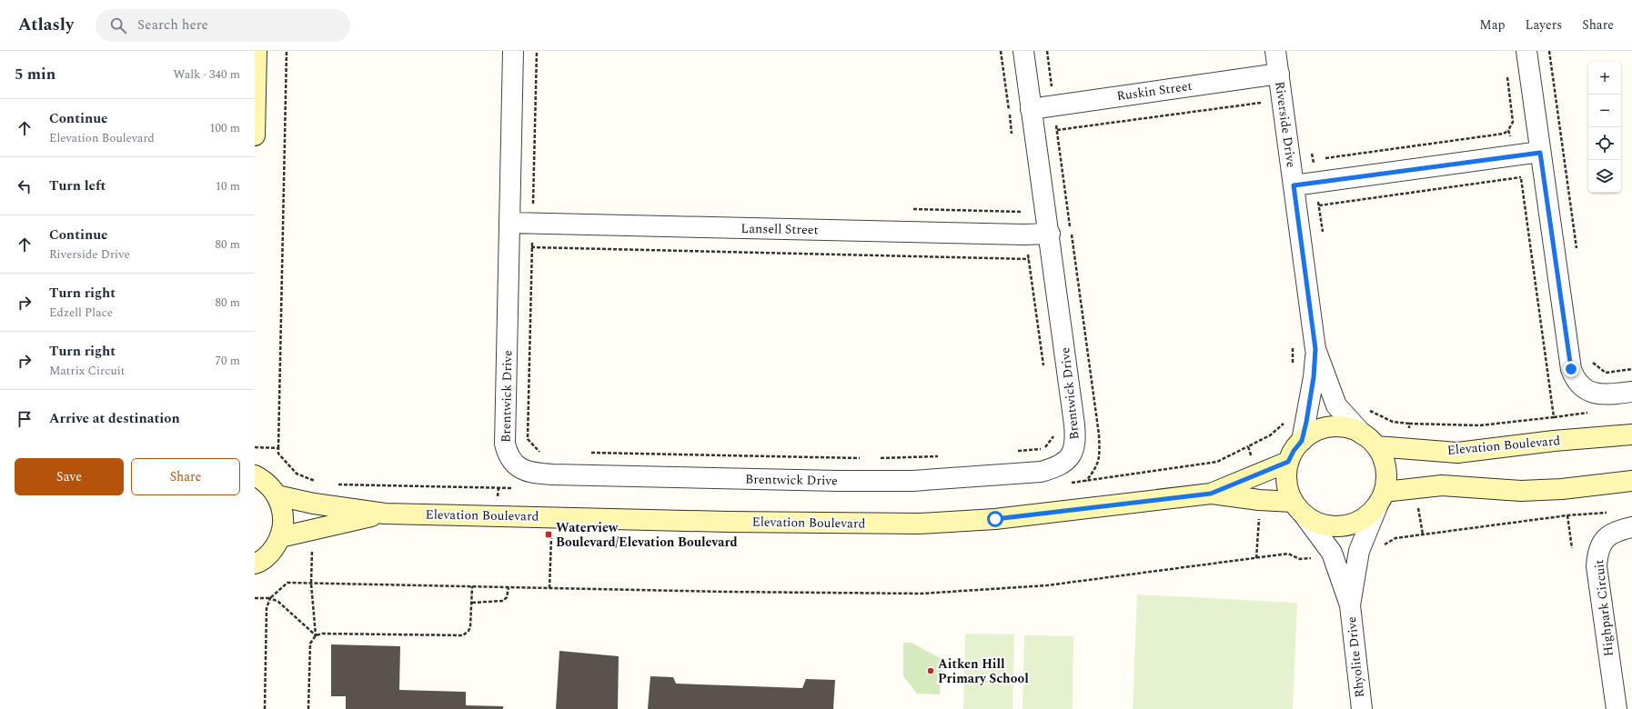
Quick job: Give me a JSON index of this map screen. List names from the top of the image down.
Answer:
{
  "streets": {
    "street": [
      "Ruskin Street",
      "Riverside Drive",
      "Lansell Street",
      "Brentwick Drive",
      "Elevation Boulevard",
      "Highpark Circuit",
      "Rhyolite Drive"
    ]
  },
  "crossings": [
    ["Ruskin Street", "Riverside Drive"],
    ["Ruskin Street", "Brentwick Drive"],
    ["Riverside Drive", "Elevation Boulevard"],
    ["Riverside Drive", "Rhyolite Drive"],
    ["Lansell Street", "Brentwick Drive"],
    ["Elevation Boulevard", "Rhyolite Drive"]
  ],
  "places": {
    "transit": ["Waterview Boulevard/Elevation Boulevard"],
    "other": ["Aitken Hill Primary School"]
  },
  "page": {
    "header": "Atlasly",
    "search": "Search here",
    "nav": ["Map", "Layers", "Share"],
    "heading": ["5 min", "Walk · 340 m"],
    "map_buttons": ["+", "−"],
    "list": [
      ["Continue", "Elevation Boulevard", "100 m"],
      ["Turn left", "10 m"],
      ["Continue", "Riverside Drive", "80 m"],
      ["Turn right", "Edzell Place", "80 m"],
      ["Turn right", "Matrix Circuit", "70 m"],
      "Arrive at destination"
    ],
    "buttons": ["Save", "Share"]
  }
}
